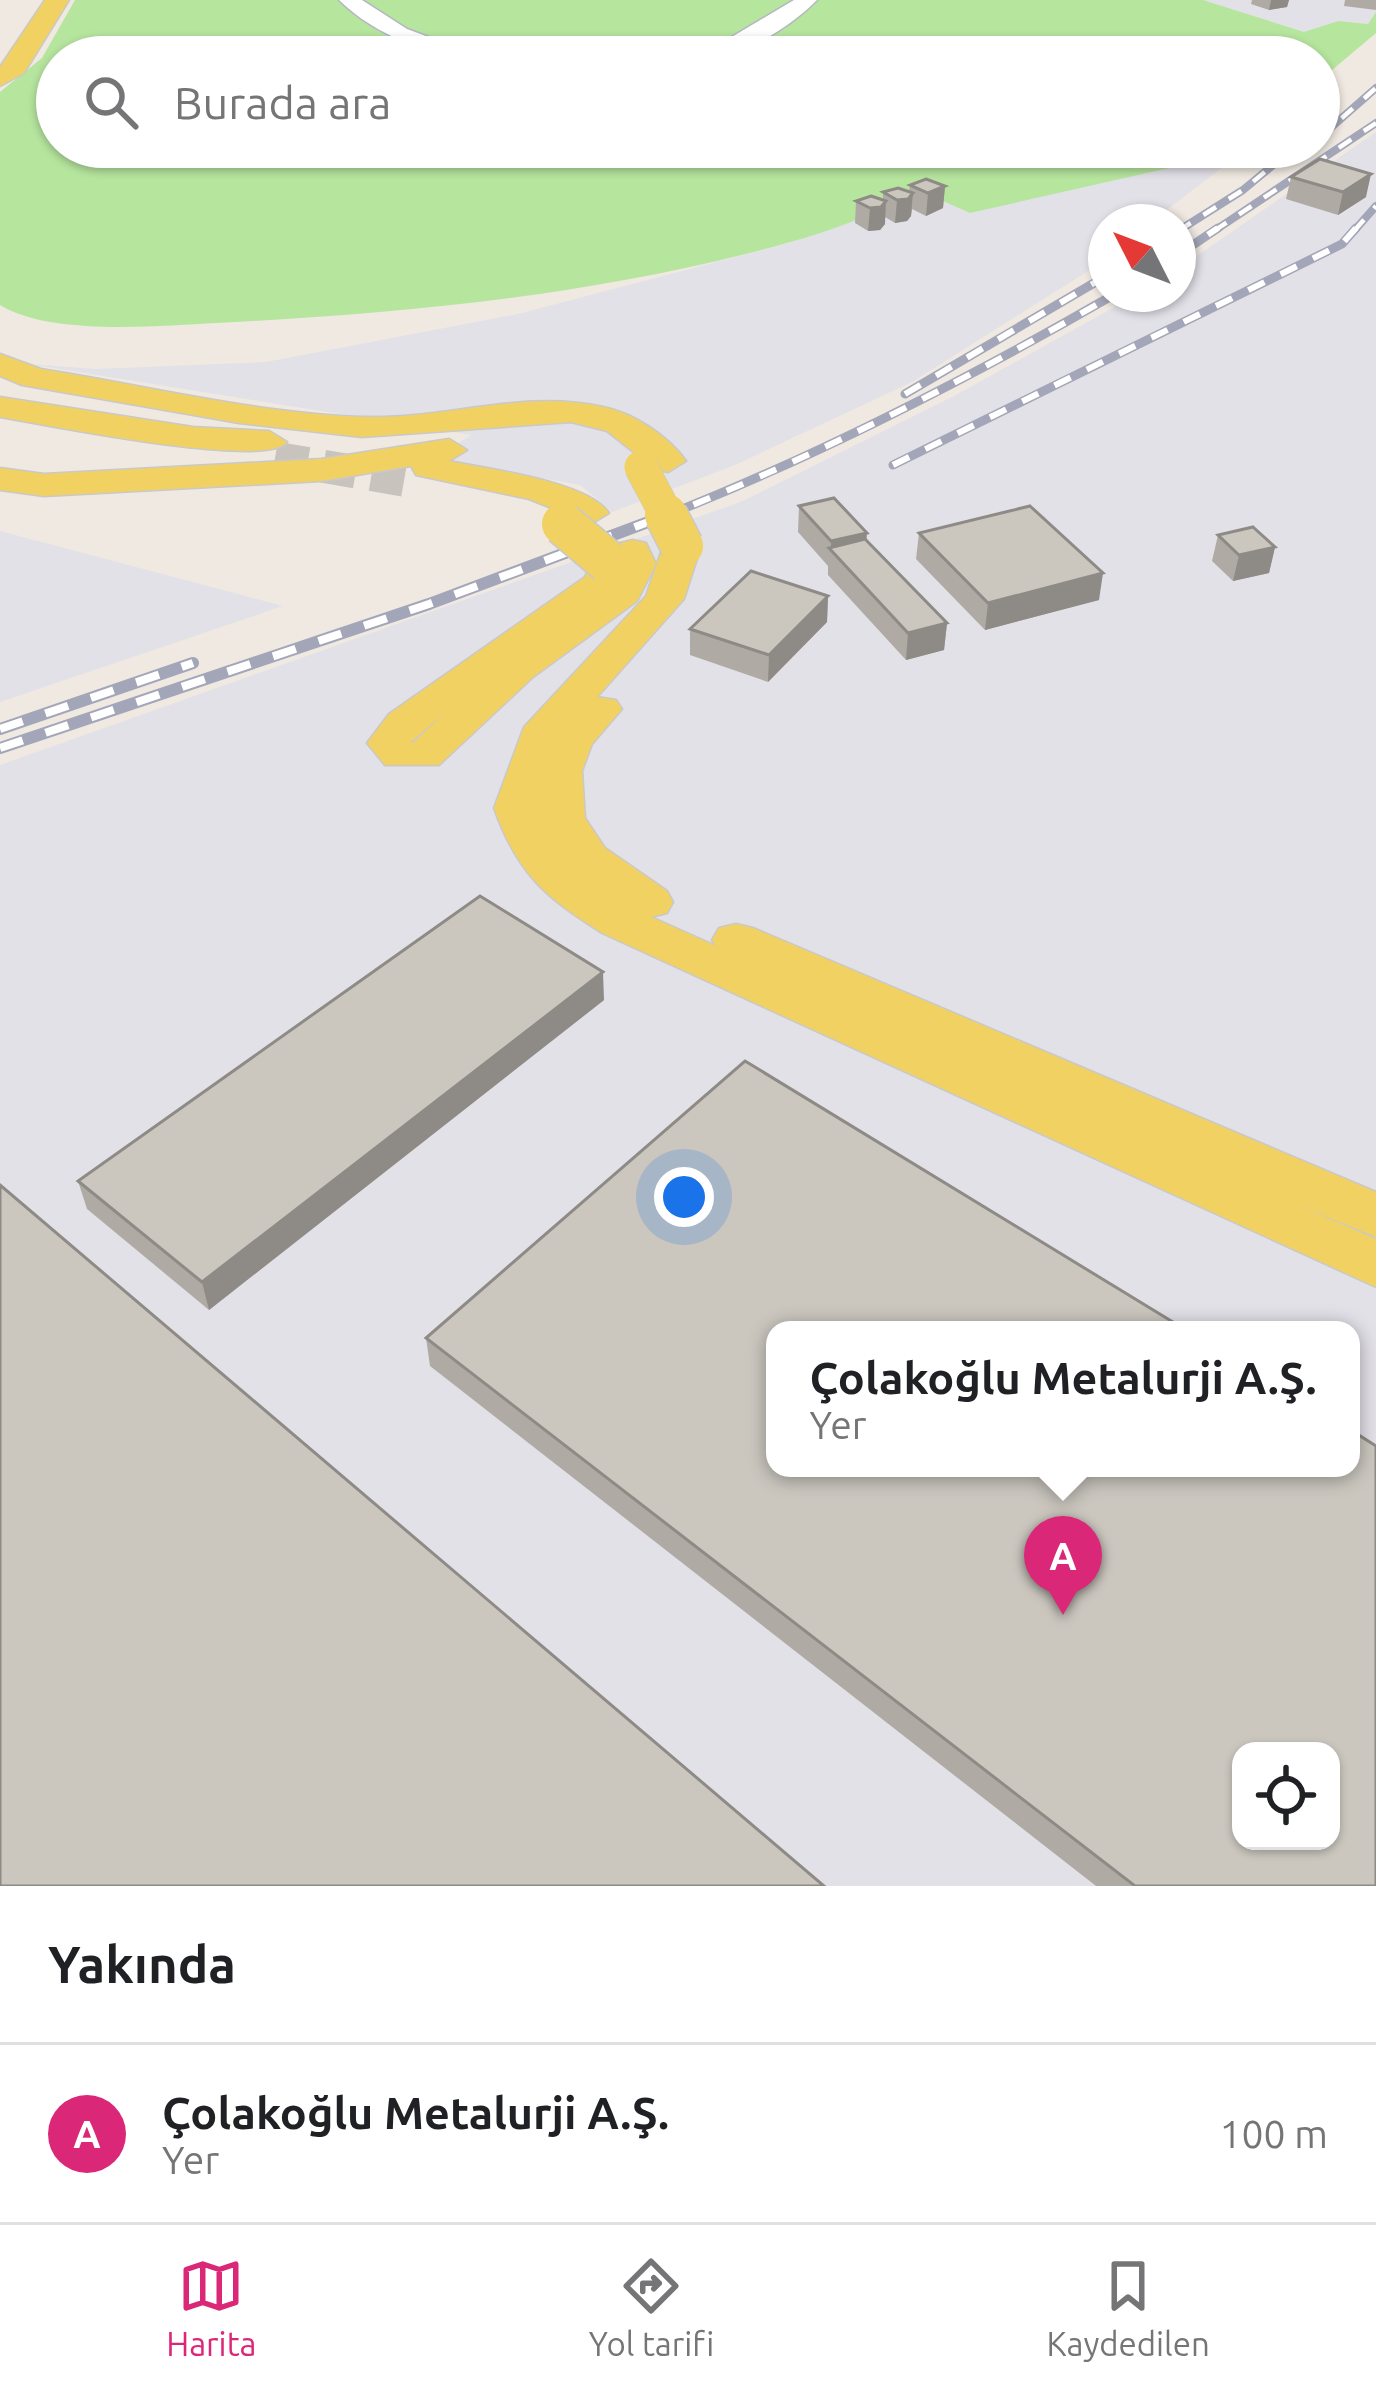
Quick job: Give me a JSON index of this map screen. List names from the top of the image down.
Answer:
{
  "north": "top left",
  "page": {
    "search": "Burada ara",
    "popup": ["Çolakoğlu Metalurji A.Ş.", "Yer"],
    "pins": "A",
    "heading": "Yakında",
    "list": [
      {
        "mark": "A",
        "name": "Çolakoğlu Metalurji A.Ş.",
        "note": "Yer",
        "value": "100 m"
      }
    ],
    "nav": ["Harita", "Yol tarifi", "Kaydedilen"]
  }
}
